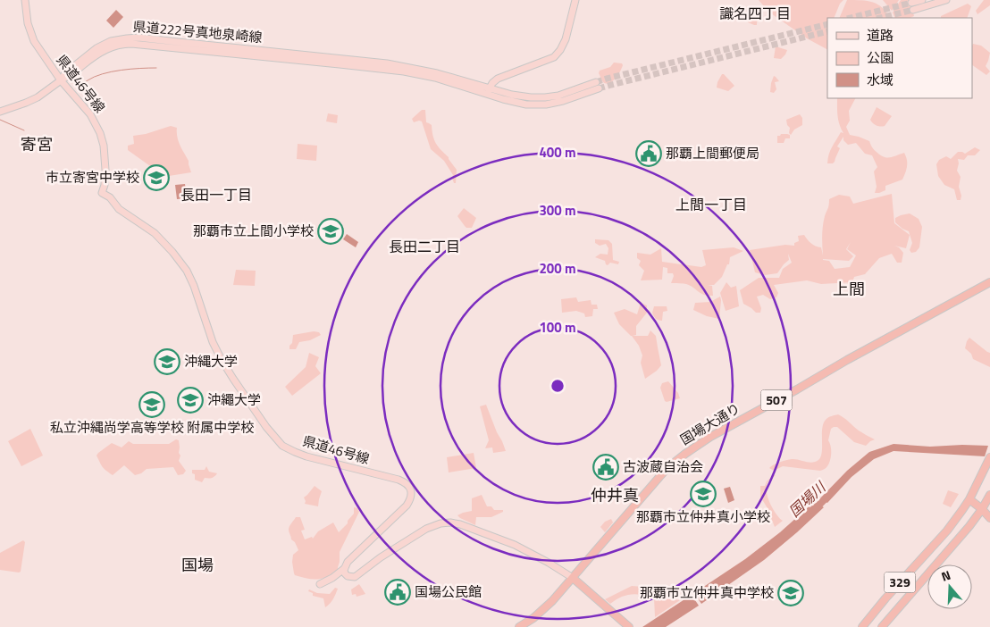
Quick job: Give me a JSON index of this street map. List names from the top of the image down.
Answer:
{
  "streets": {
    "highway": ["507", "国場大通り", "329"],
    "main road": ["県道222号真地泉崎線", "県道46号線"]
  },
  "crossings": [
    ["県道222号真地泉崎線", "県道46号線"],
    ["507", "国場大通り"]
  ],
  "districts": [
    "識名四丁目",
    "寄宮",
    "長田一丁目",
    "上間一丁目",
    "長田二丁目",
    "上間",
    "仲井真",
    "国場"
  ],
  "water": ["国場川"],
  "places": {
    "public building": ["那覇上間郵便局", "古波蔵自治会", "国場公民館"],
    "school or university": [
      "市立寄宮中学校",
      "那覇市立上間小学校",
      "沖縄大学",
      "沖繩大学",
      "私立沖縄尚学高等学校 附属中学校",
      "那覇市立仲井真小学校",
      "那覇市立仲井真中学校"
    ]
  },
  "legend": ["道路", "公園", "水域"],
  "north": "top",
  "rings": [
    "400 m",
    "300 m",
    "200 m",
    "100 m"
  ]
}
